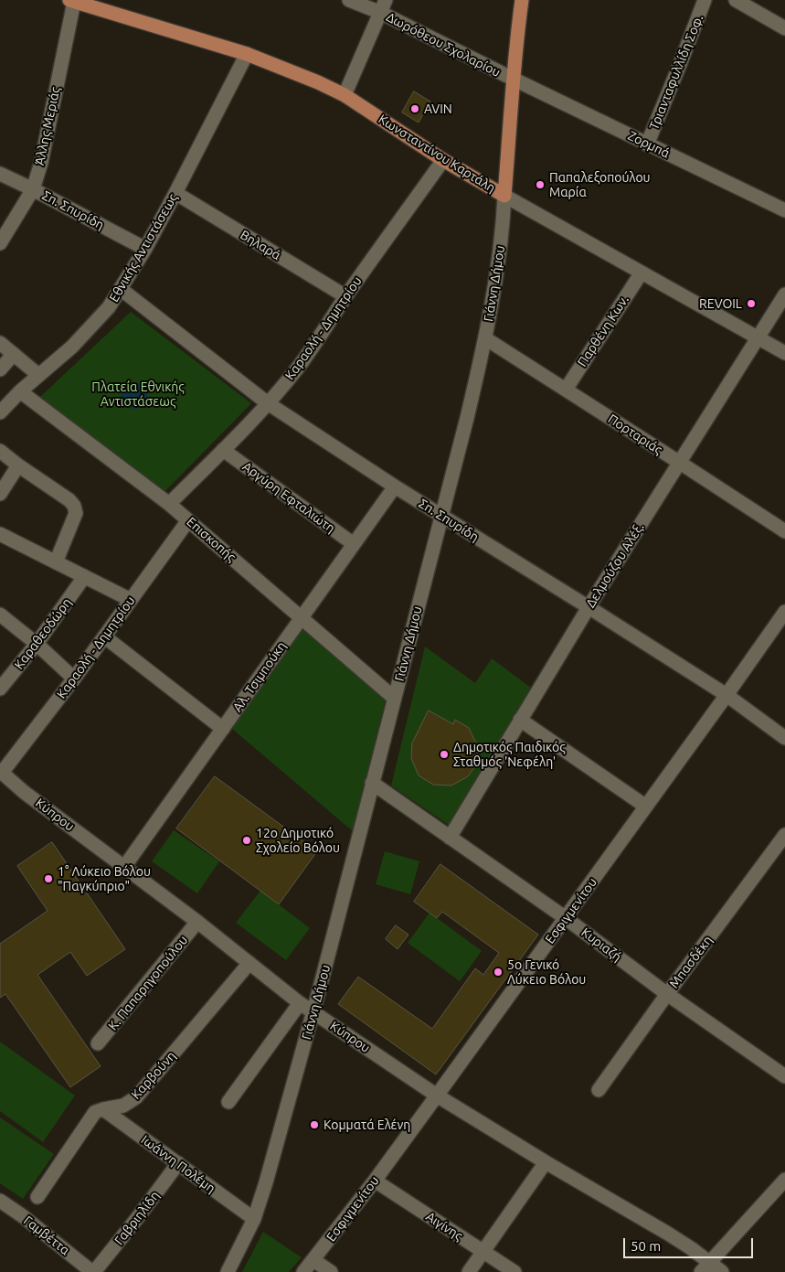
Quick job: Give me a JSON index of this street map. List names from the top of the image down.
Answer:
{
  "streets": {
    "main road": ["Κωνσταντίνου Καρτάλη", "Γιάννη Δήμου"],
    "street": [
      "Δωρόθεου Σχολαρίου",
      "Τριανταφυλλίδη Σοφ.",
      "Άλλης Μεριάς",
      "Ζορμπά",
      "Σπ. Σπυρίδη",
      "Βηλαρά",
      "Εθνικής Αντιστάσεως",
      "Καραολή - Δημητρίου",
      "Παρθένη Κων.",
      "Πορταριάς",
      "Αργύρη Εφταλιώτη",
      "Επισκοπής",
      "Δελμούζου Αλέξ.",
      "Καραθεοδώρη",
      "Αλ. Τσιμπούκη",
      "Κύπρου",
      "Εσφιγμενίτου",
      "Κυριαζή",
      "Μπασδέκη",
      "Κ. Παπαρηγοπούλου",
      "Καρβούνη",
      "Ιωάννη Πολέμη",
      "Γαβριηλίδη",
      "Αιγίνης",
      "Γαμβέττα"
    ]
  },
  "crossings": [
    ["Δωρόθεου Σχολαρίου", "Ζορμπά"],
    ["Δωρόθεου Σχολαρίου", "Γιάννη Δήμου"],
    ["Τριανταφυλλίδη Σοφ.", "Ζορμπά"],
    ["Άλλης Μεριάς", "Κωνσταντίνου Καρτάλη"],
    ["Άλλης Μεριάς", "Σπ. Σπυρίδη"],
    ["Ζορμπά", "Γιάννη Δήμου"],
    ["Κωνσταντίνου Καρτάλη", "Εθνικής Αντιστάσεως"],
    ["Κωνσταντίνου Καρτάλη", "Γιάννη Δήμου"],
    ["Κωνσταντίνου Καρτάλη", "Καραολή - Δημητρίου"],
    ["Κωνσταντίνου Καρτάλη", "Παρθένη Κων."],
    ["Κωνσταντίνου Καρτάλη", "Δελμούζου Αλέξ."],
    ["Σπ. Σπυρίδη", "Εθνικής Αντιστάσεως"],
    ["Σπ. Σπυρίδη", "Γιάννη Δήμου"],
    ["Σπ. Σπυρίδη", "Καραολή - Δημητρίου"],
    ["Σπ. Σπυρίδη", "Δελμούζου Αλέξ."],
    ["Σπ. Σπυρίδη", "Αλ. Τσιμπούκη"],
    ["Σπ. Σπυρίδη", "Εσφιγμενίτου"],
    ["Βηλαρά", "Εθνικής Αντιστάσεως"],
    ["Βηλαρά", "Καραολή - Δημητρίου"],
    ["Εθνικής Αντιστάσεως", "Επισκοπής"],
    ["Γιάννη Δήμου", "Πορταριάς"],
    ["Γιάννη Δήμου", "Επισκοπής"],
    ["Γιάννη Δήμου", "Κύπρου"],
    ["Γιάννη Δήμου", "Κυριαζή"],
    ["Γιάννη Δήμου", "Ιωάννη Πολέμη"],
    ["Καραολή - Δημητρίου", "Αργύρη Εφταλιώτη"],
    ["Καραολή - Δημητρίου", "Επισκοπής"],
    ["Καραολή - Δημητρίου", "Κύπρου"],
    ["Παρθένη Κων.", "Πορταριάς"],
    ["Πορταριάς", "Δελμούζου Αλέξ."],
    ["Αργύρη Εφταλιώτη", "Αλ. Τσιμπούκη"],
    ["Επισκοπής", "Αλ. Τσιμπούκη"],
    ["Δελμούζου Αλέξ.", "Κυριαζή"],
    ["Αλ. Τσιμπούκη", "Κύπρου"],
    ["Κύπρου", "Εσφιγμενίτου"],
    ["Κύπρου", "Κ. Παπαρηγοπούλου"],
    ["Κύπρου", "Καρβούνη"],
    ["Εσφιγμενίτου", "Κυριαζή"],
    ["Εσφιγμενίτου", "Αιγίνης"],
    ["Κυριαζή", "Μπασδέκη"],
    ["Καρβούνη", "Ιωάννη Πολέμη"],
    ["Ιωάννη Πολέμη", "Γαβριηλίδη"],
    ["Γαβριηλίδη", "Γαμβέττα"]
  ],
  "parks": ["Πλατεία Εθνικής Αντιστάσεως"],
  "places": [
    "AVIN",
    "Παπαλεξοπούλου Μαρία",
    "REVOIL",
    "Δημοτικός Παιδικός Σταθμός 'Νεφέλη'",
    "12ο Δημοτικό Σχολείο Βόλου",
    "1° Λύκειο Βόλου \"Παγκύπριο\"",
    "5ο Γενικό Λύκειο Βόλου",
    "Κομματά Ελένη"
  ],
  "scale_bar": "50 m"
}
